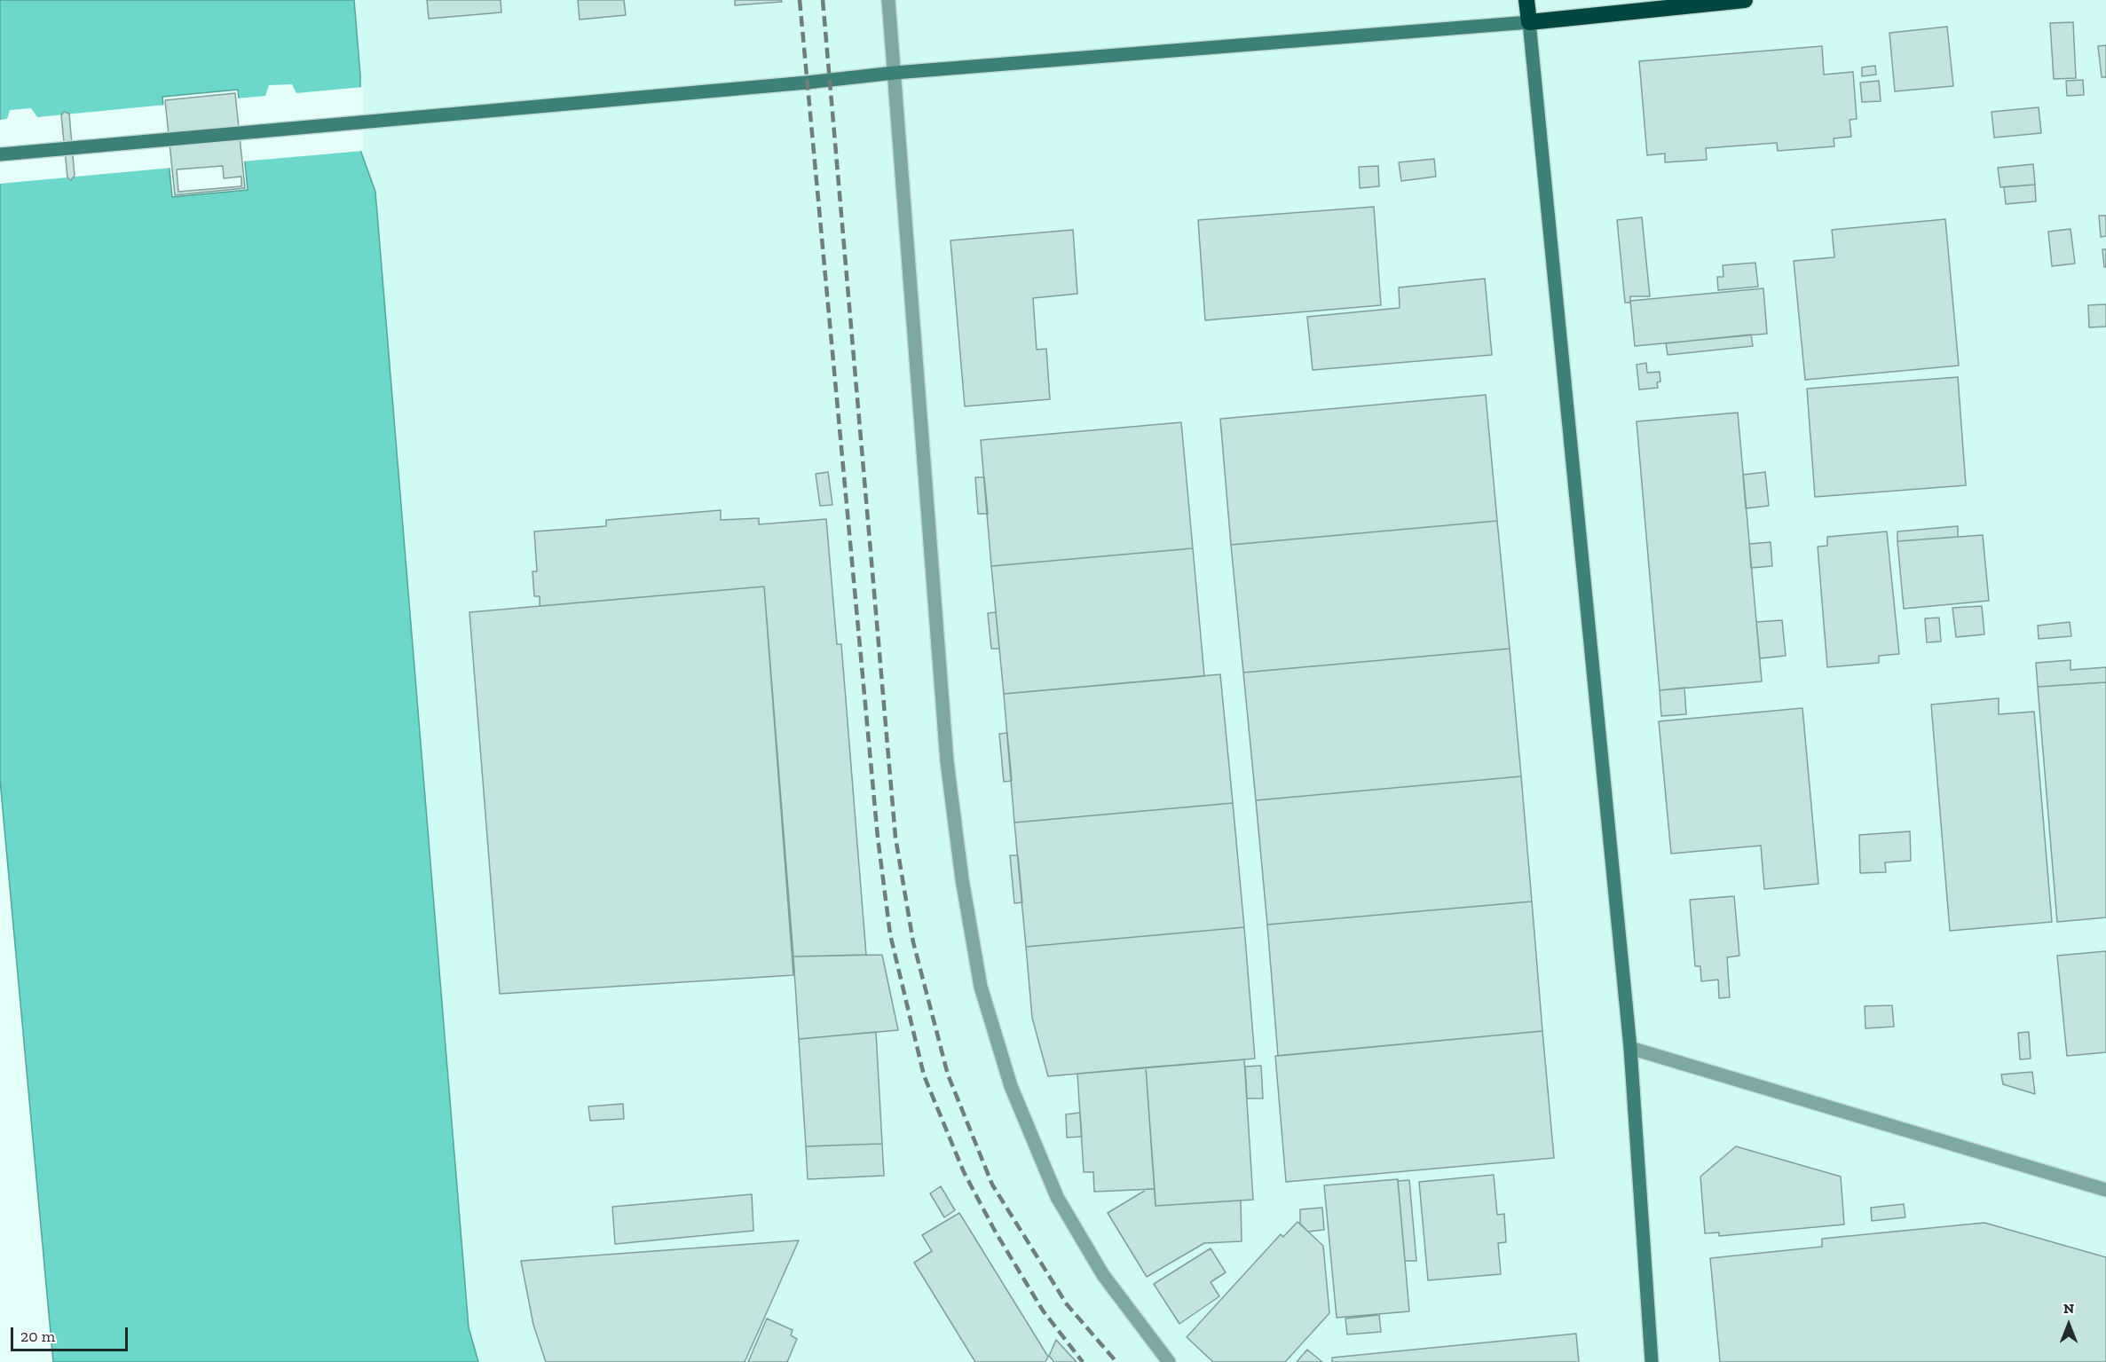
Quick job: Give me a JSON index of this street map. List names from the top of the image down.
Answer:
{
  "scale_bar": "20 m",
  "north": "top"
}
